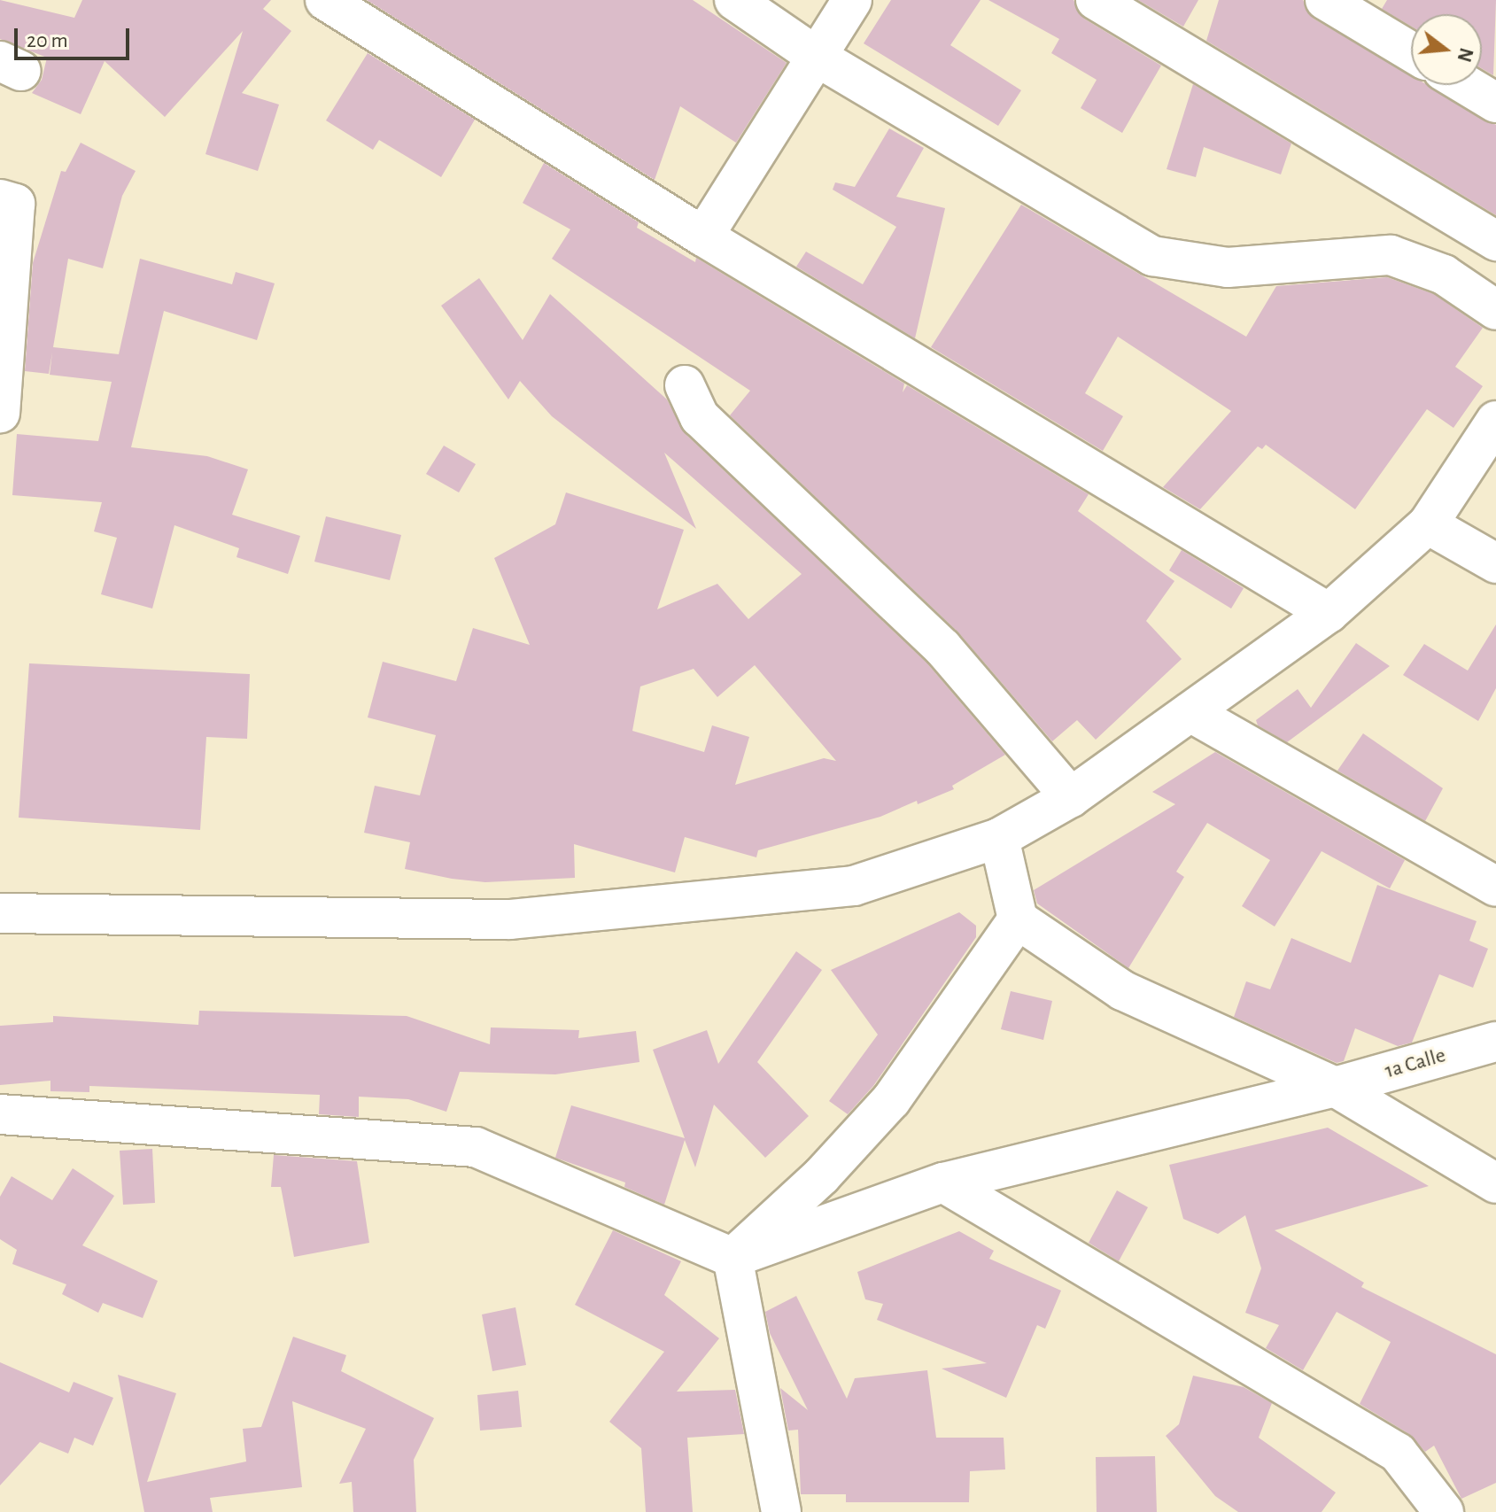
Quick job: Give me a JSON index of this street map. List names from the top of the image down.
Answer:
{
  "streets": {
    "street": ["1a Calle"]
  },
  "scale_bar": "20 m",
  "north": "right"
}
